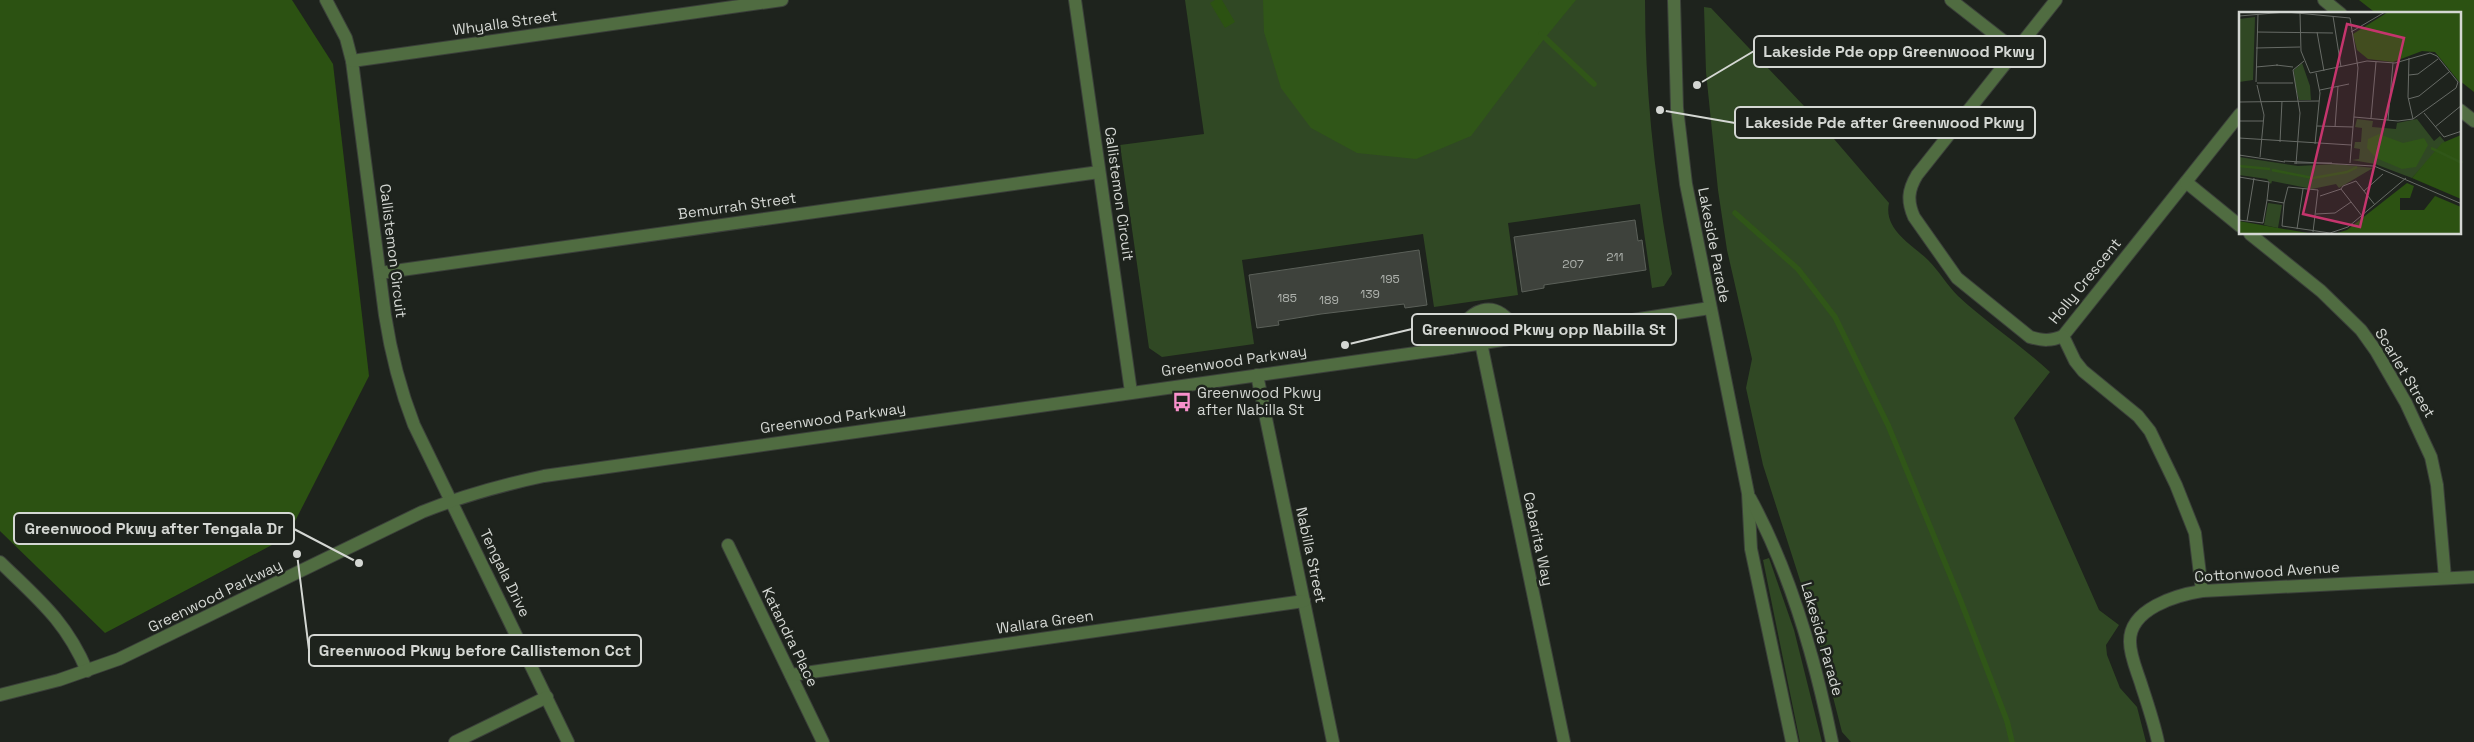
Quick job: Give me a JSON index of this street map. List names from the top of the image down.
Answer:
{
  "streets": {
    "street": [
      "Whyalla Street",
      "Callistemon Circuit",
      "Bemurrah Street",
      "Lakeside Parade",
      "Holly Crescent",
      "Greenwood Parkway",
      "Scarlet Street",
      "Cabarita Way",
      "Nabilla Street",
      "Cottonwood Avenue",
      "Tengala Drive",
      "Wallara Green",
      "Katandra Place"
    ]
  },
  "crossings": [
    ["Whyalla Street", "Callistemon Circuit"],
    ["Callistemon Circuit", "Bemurrah Street"],
    ["Callistemon Circuit", "Greenwood Parkway"],
    ["Callistemon Circuit", "Tengala Drive"],
    ["Lakeside Parade", "Greenwood Parkway"],
    ["Greenwood Parkway", "Cabarita Way"],
    ["Greenwood Parkway", "Nabilla Street"],
    ["Greenwood Parkway", "Tengala Drive"],
    ["Scarlet Street", "Cottonwood Avenue"],
    ["Nabilla Street", "Wallara Green"],
    ["Wallara Green", "Katandra Place"]
  ],
  "places": {
    "other": [
      "Lakeside Pde opp Greenwood Pkwy",
      "Lakeside Pde after Greenwood Pkwy",
      "Greenwood Pkwy opp Nabilla St",
      "Greenwood Pkwy before Callistemon Cct",
      "Greenwood Pkwy after Tengala Dr"
    ],
    "bus stop": ["Greenwood Pkwy after Nabilla St"]
  },
  "house_numbers": [
    "211",
    "207",
    "195",
    "139",
    "185",
    "189"
  ]
}
